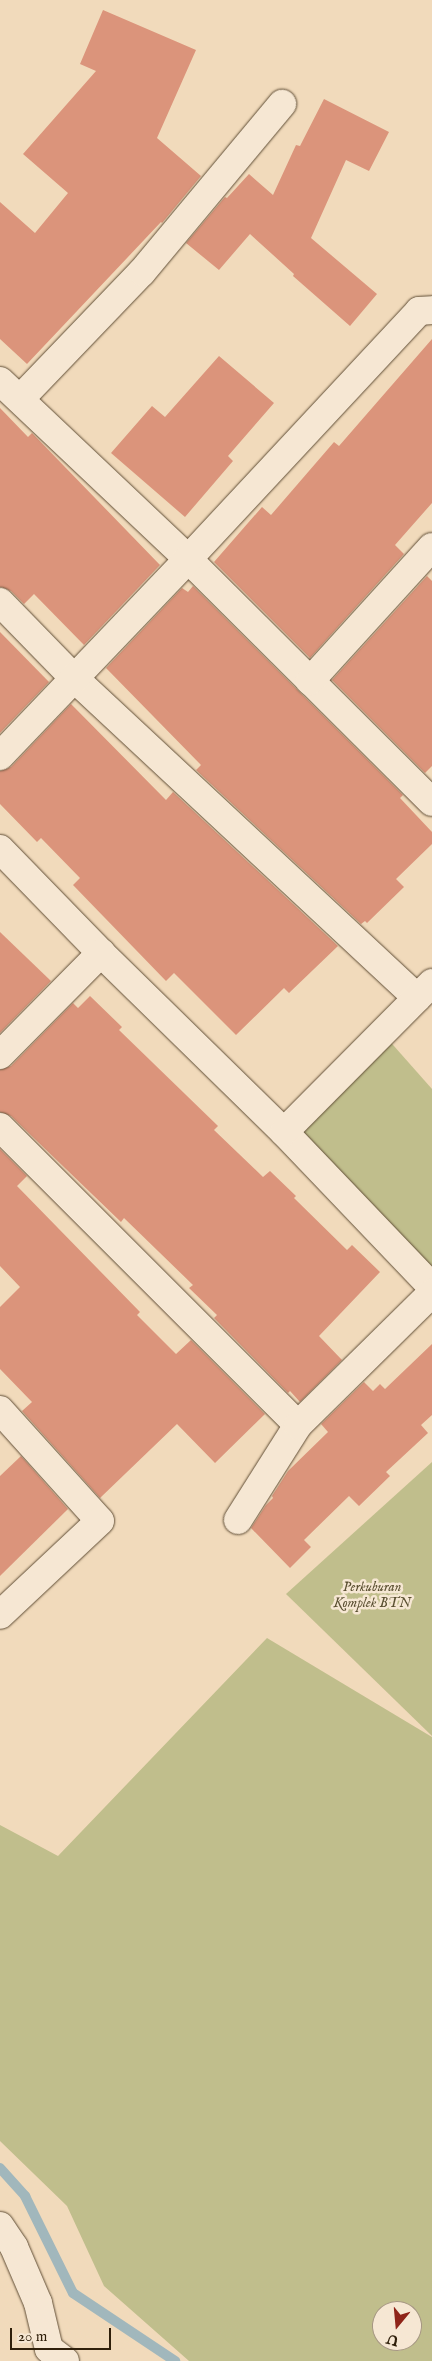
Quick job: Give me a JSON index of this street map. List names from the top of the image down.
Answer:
{
  "parks": ["Perkuburan Komplek BTN"],
  "scale_bar": "20 m",
  "north": "bottom"
}
